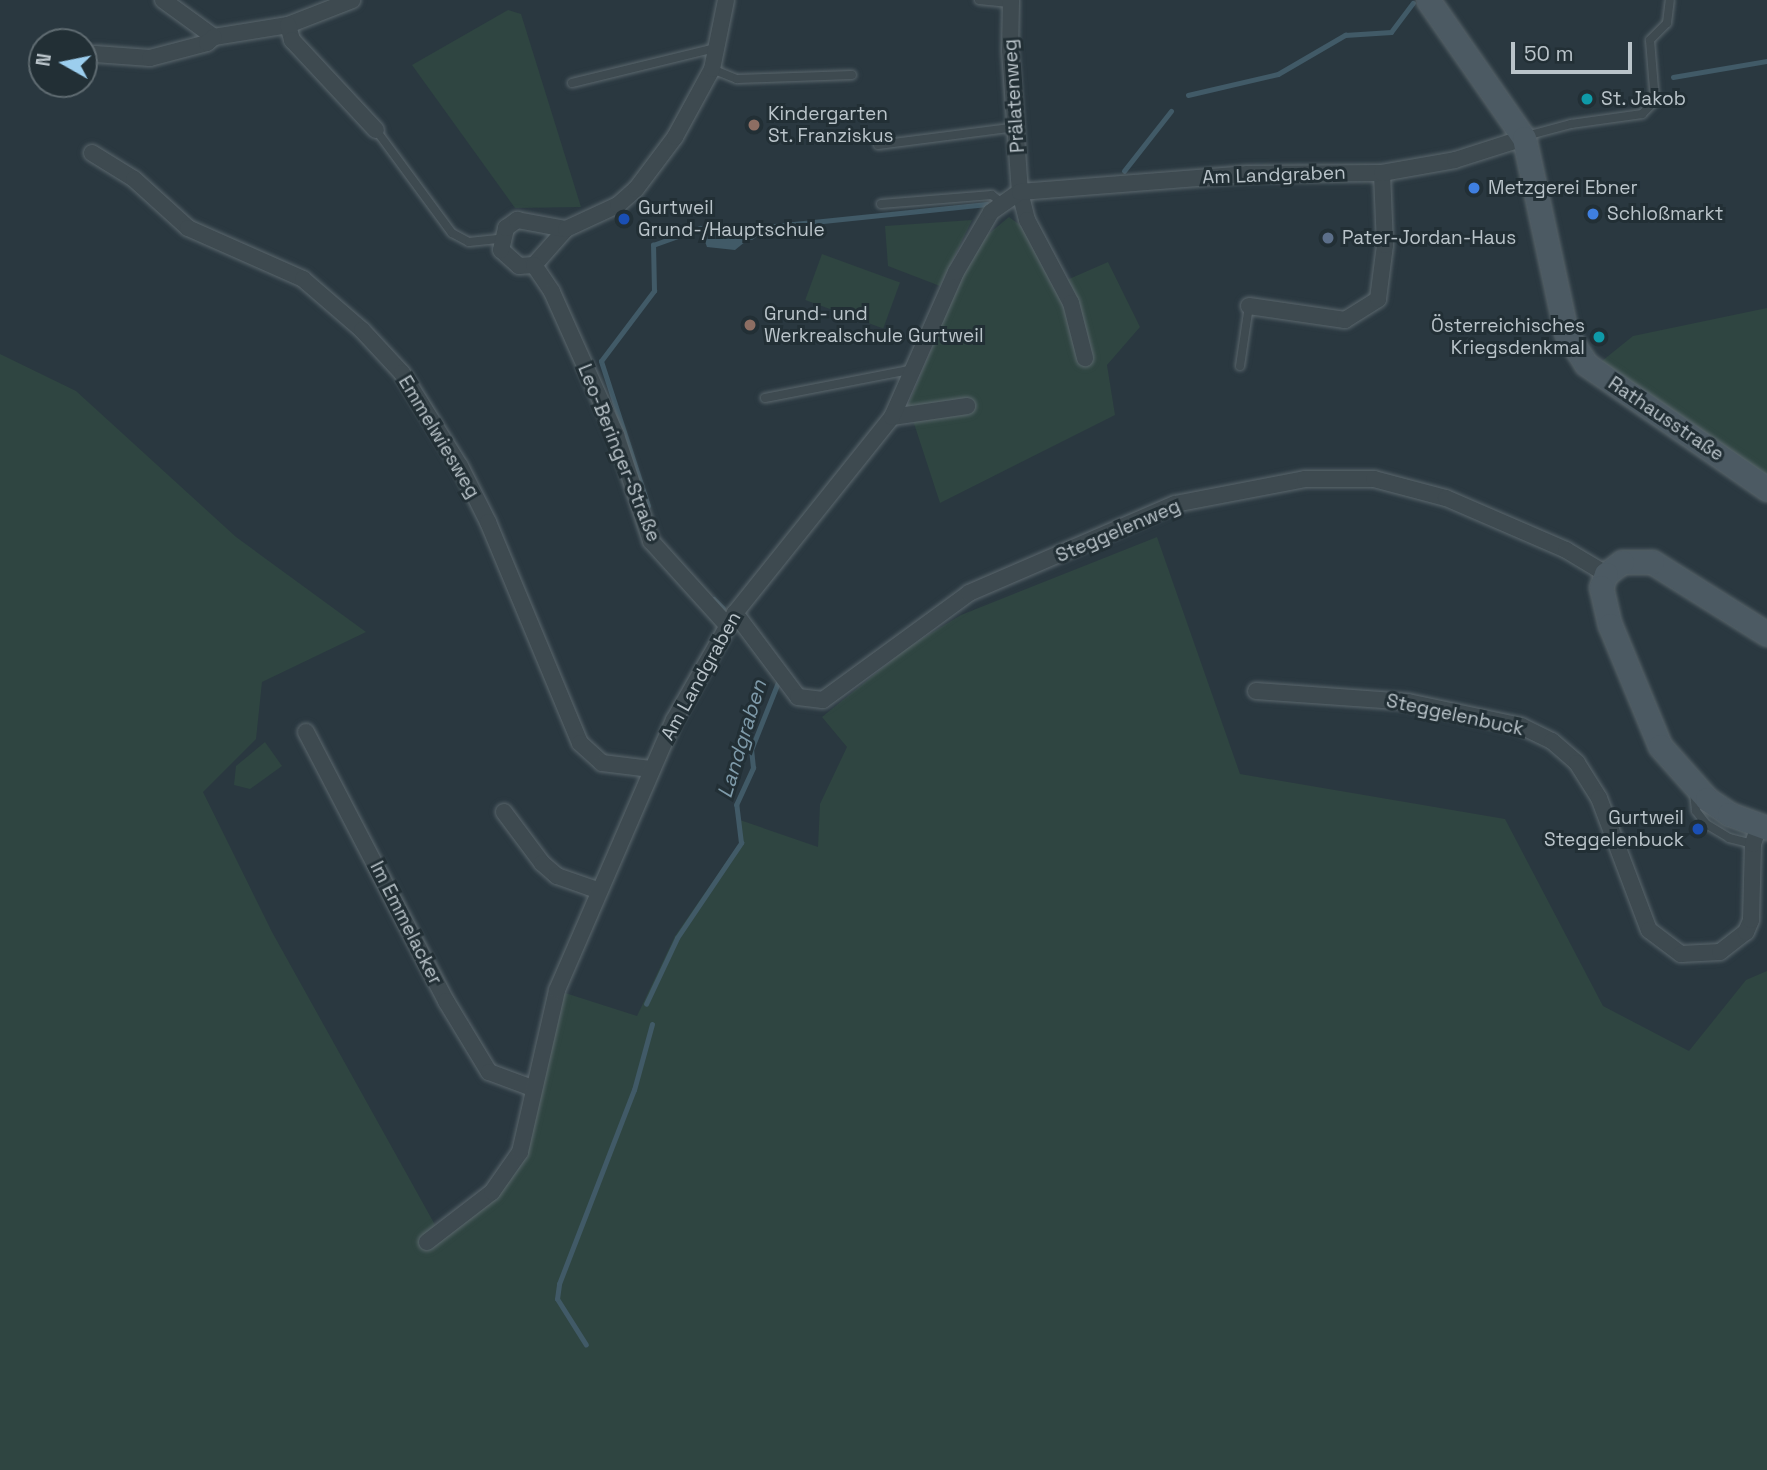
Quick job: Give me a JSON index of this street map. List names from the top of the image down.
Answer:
{
  "streets": {
    "main road": ["Rathausstraße"],
    "street": [
      "Prälatenweg",
      "Am Landgraben",
      "Emmelwiesweg",
      "Leo-Beringer-Straße",
      "Steggelenweg",
      "Steggelenbuck",
      "Im Emmelacker"
    ]
  },
  "crossings": [
    ["Prälatenweg", "Am Landgraben"],
    ["Am Landgraben", "Rathausstraße"],
    ["Am Landgraben", "Emmelwiesweg"],
    ["Am Landgraben", "Leo-Beringer-Straße"],
    ["Am Landgraben", "Steggelenweg"],
    ["Am Landgraben", "Im Emmelacker"],
    ["Leo-Beringer-Straße", "Steggelenweg"]
  ],
  "water": ["Landgraben"],
  "places": [
    "St. Jakob",
    "Kindergarten St. Franziskus",
    "Metzgerei Ebner",
    "Schloßmarkt",
    "Gurtweil Grund-/Hauptschule",
    "Pater-Jordan-Haus",
    "Grund- und Werkrealschule Gurtweil",
    "Österreichisches Kriegsdenkmal",
    "Gurtweil Steggelenbuck"
  ],
  "scale_bar": "50 m",
  "north": "left"
}
